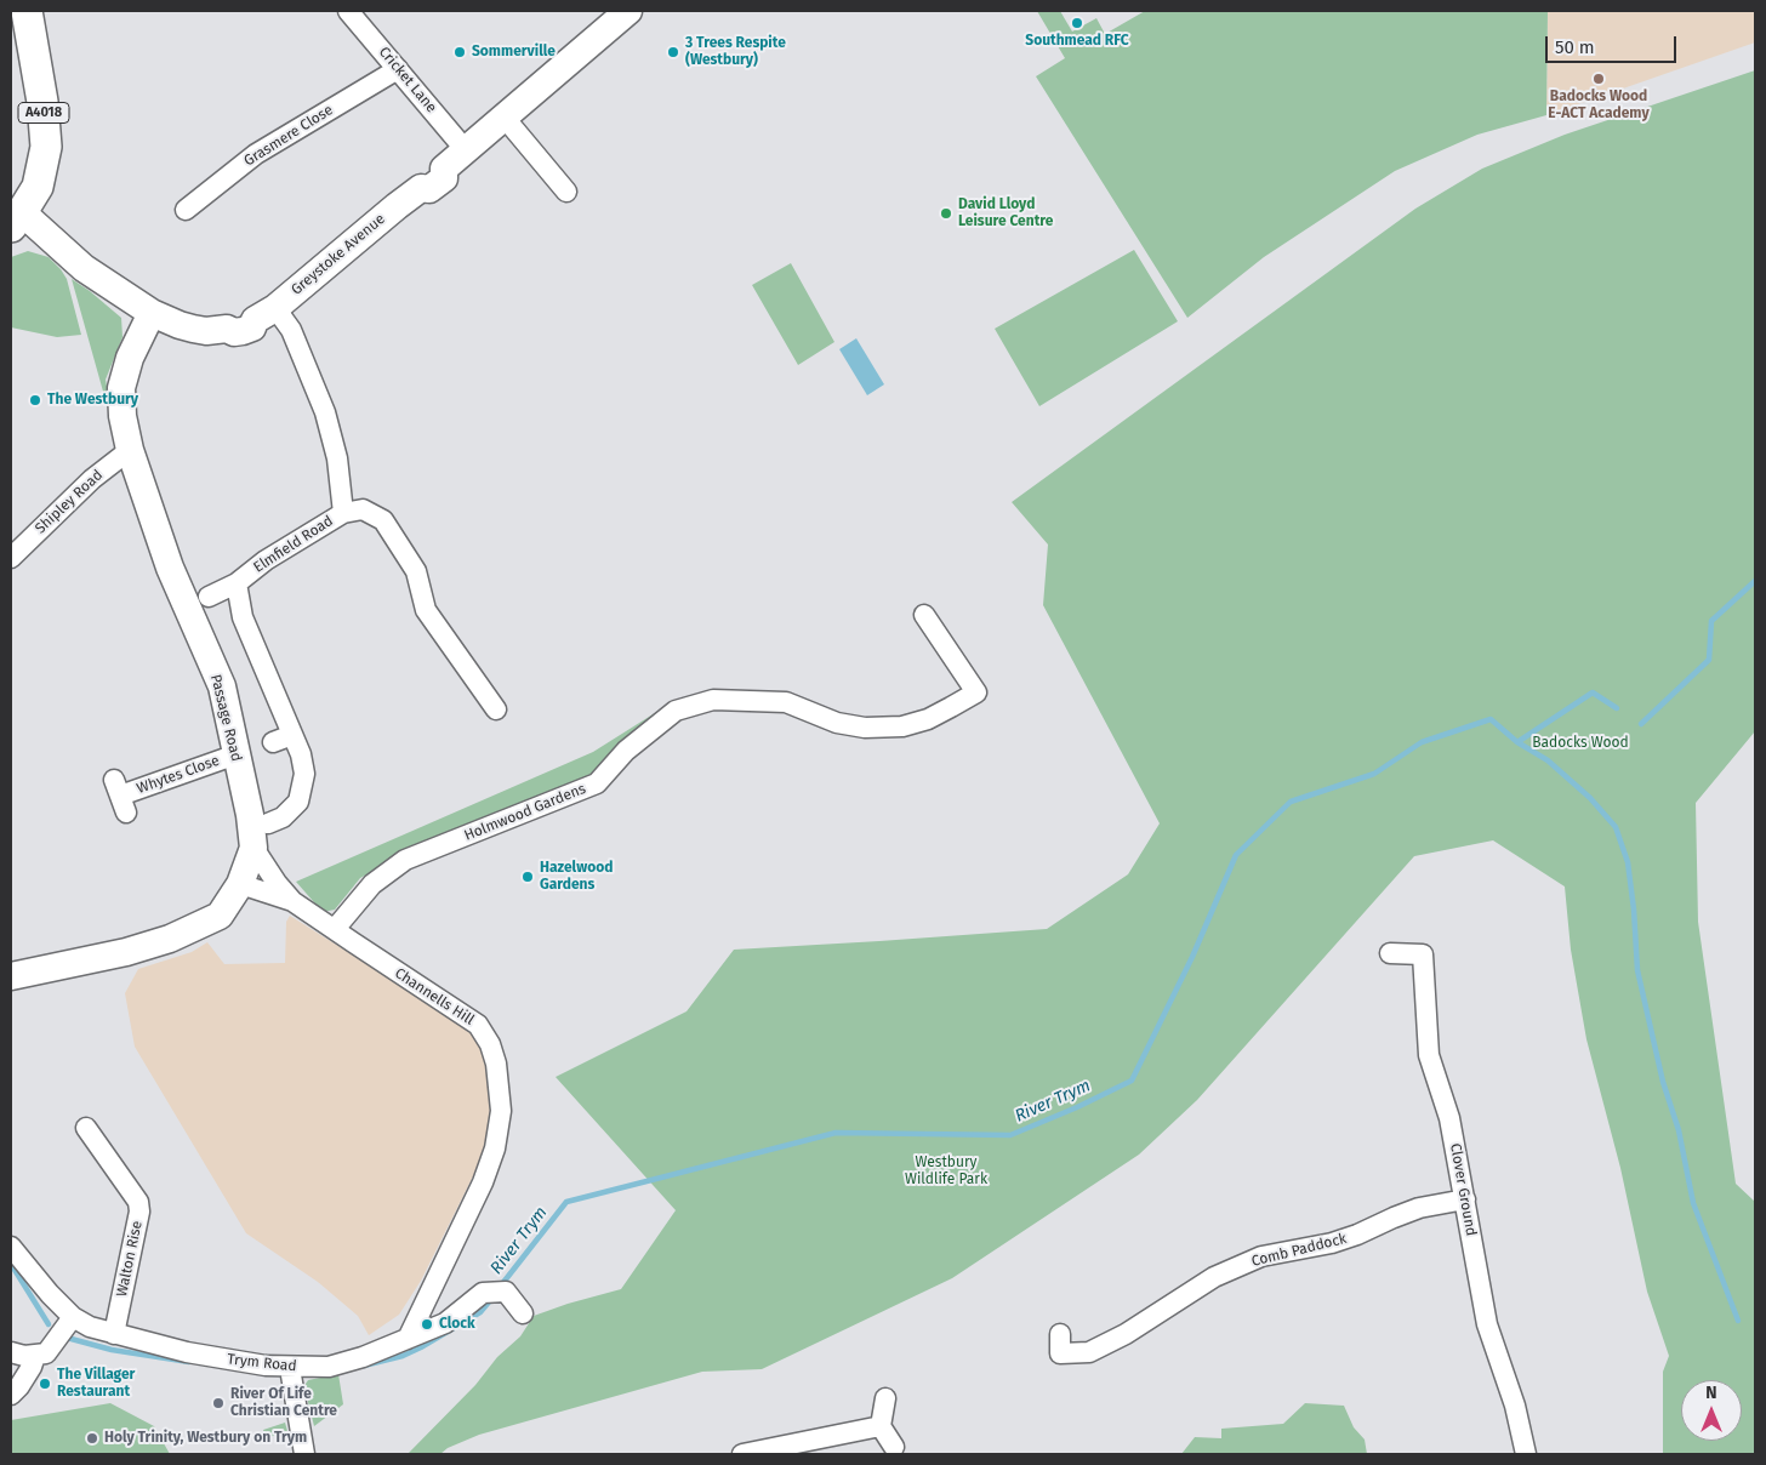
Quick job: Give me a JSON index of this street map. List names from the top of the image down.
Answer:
{
  "streets": {
    "main road": ["A4018"],
    "street": [
      "Cricket Lane",
      "Grasmere Close",
      "Greystoke Avenue",
      "Shipley Road",
      "Elmfield Road",
      "Passage Road",
      "Whytes Close",
      "Holmwood Gardens",
      "Channells Hill",
      "Clover Ground",
      "Comb Paddock",
      "Walton Rise",
      "Trym Road"
    ]
  },
  "crossings": [
    ["Cricket Lane", "Grasmere Close"],
    ["Cricket Lane", "Greystoke Avenue"],
    ["A4018", "Greystoke Avenue"],
    ["Greystoke Avenue", "Passage Road"],
    ["Shipley Road", "Passage Road"],
    ["Passage Road", "Whytes Close"],
    ["Passage Road", "Channells Hill"],
    ["Holmwood Gardens", "Channells Hill"],
    ["Channells Hill", "Trym Road"],
    ["Clover Ground", "Comb Paddock"],
    ["Walton Rise", "Trym Road"]
  ],
  "water": ["River Trym"],
  "parks": ["Badocks Wood", "Westbury Wildlife Park"],
  "places": [
    "Southmead RFC",
    "Sommerville",
    "3 Trees Respite (Westbury)",
    "Badocks Wood E-ACT Academy",
    "David Lloyd Leisure Centre",
    "The Westbury",
    "Hazelwood Gardens",
    "Clock",
    "The Villager Restaurant",
    "River Of Life Christian Centre",
    "Holy Trinity, Westbury on Trym"
  ],
  "scale_bar": "50 m",
  "north": "top"
}
